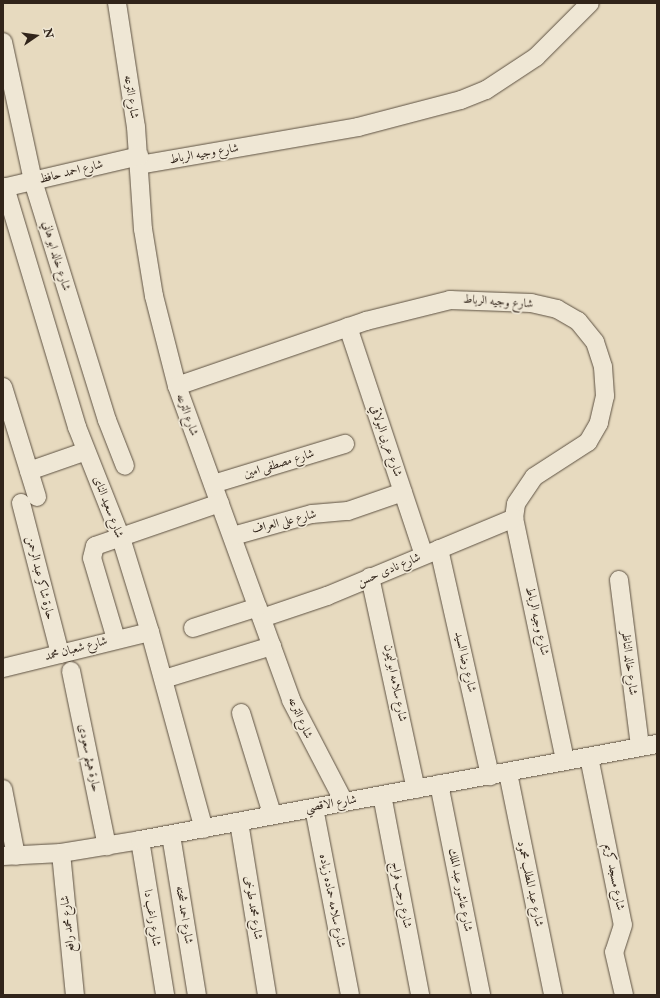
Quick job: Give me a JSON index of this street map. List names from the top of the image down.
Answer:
{
  "streets": {
    "street": [
      "شارع الترعه",
      "شارع وجيه الرباط",
      "شارع احمد حافظ",
      "شارع خالد ابو هاني",
      "شارع عربى البولاقي",
      "شارع مصطفى امين",
      "شارع سعيد الناى",
      "شارع على العراف",
      "شارع نادى حسن",
      "حارة شاكر عبد الرحمن",
      "شارع شعبان محمد",
      "شارع رضا السيد",
      "شارع خالد الناظر",
      "شارع سلامه ابو ليمون",
      "حارة هيثم سعودى",
      "شارع الاقصي",
      "شارع مسجد كريم",
      "شارع عبد المطلب محمود",
      "شارع عاشور عبد الملك",
      "شارع رجب فراج",
      "شارع سلامه حماده زياده",
      "شارع محمد طوخى",
      "شارع احمد شحته",
      "شارع راغب دا",
      "شارع محمد رافع"
    ]
  },
  "crossings": [
    ["شارع الترعه", "شارع وجيه الرباط"],
    ["شارع الترعه", "شارع احمد حافظ"],
    ["شارع الترعه", "شارع مصطفى امين"],
    ["شارع الترعه", "شارع على العراف"],
    ["شارع الترعه", "شارع نادى حسن"],
    ["شارع الترعه", "شارع الاقصي"],
    ["شارع وجيه الرباط", "شارع احمد حافظ"],
    ["شارع وجيه الرباط", "شارع عربى البولاقي"],
    ["شارع وجيه الرباط", "شارع نادى حسن"],
    ["شارع وجيه الرباط", "شارع الاقصي"],
    ["شارع احمد حافظ", "شارع خالد ابو هاني"],
    ["شارع احمد حافظ", "شارع سعيد الناى"],
    ["شارع عربى البولاقي", "شارع على العراف"],
    ["شارع عربى البولاقي", "شارع نادى حسن"],
    ["شارع عربى البولاقي", "شارع رضا السيد"],
    ["شارع سعيد الناى", "شارع شعبان محمد"],
    ["شارع سعيد الناى", "شارع الاقصي"],
    ["شارع نادى حسن", "شارع رضا السيد"],
    ["شارع نادى حسن", "شارع سلامه ابو ليمون"],
    ["حارة شاكر عبد الرحمن", "شارع شعبان محمد"],
    ["شارع رضا السيد", "شارع الاقصي"],
    ["شارع رضا السيد", "شارع عبد المطلب محمود"],
    ["شارع خالد الناظر", "شارع الاقصي"],
    ["شارع سلامه ابو ليمون", "شارع الاقصي"],
    ["حارة هيثم سعودى", "شارع الاقصي"],
    ["شارع الاقصي", "شارع مسجد كريم"],
    ["شارع الاقصي", "شارع عبد المطلب محمود"],
    ["شارع الاقصي", "شارع عاشور عبد الملك"],
    ["شارع الاقصي", "شارع رجب فراج"],
    ["شارع الاقصي", "شارع سلامه حماده زياده"],
    ["شارع الاقصي", "شارع محمد طوخى"],
    ["شارع الاقصي", "شارع احمد شحته"],
    ["شارع الاقصي", "شارع راغب دا"],
    ["شارع الاقصي", "شارع محمد رافع"]
  ],
  "north": "right"
}
